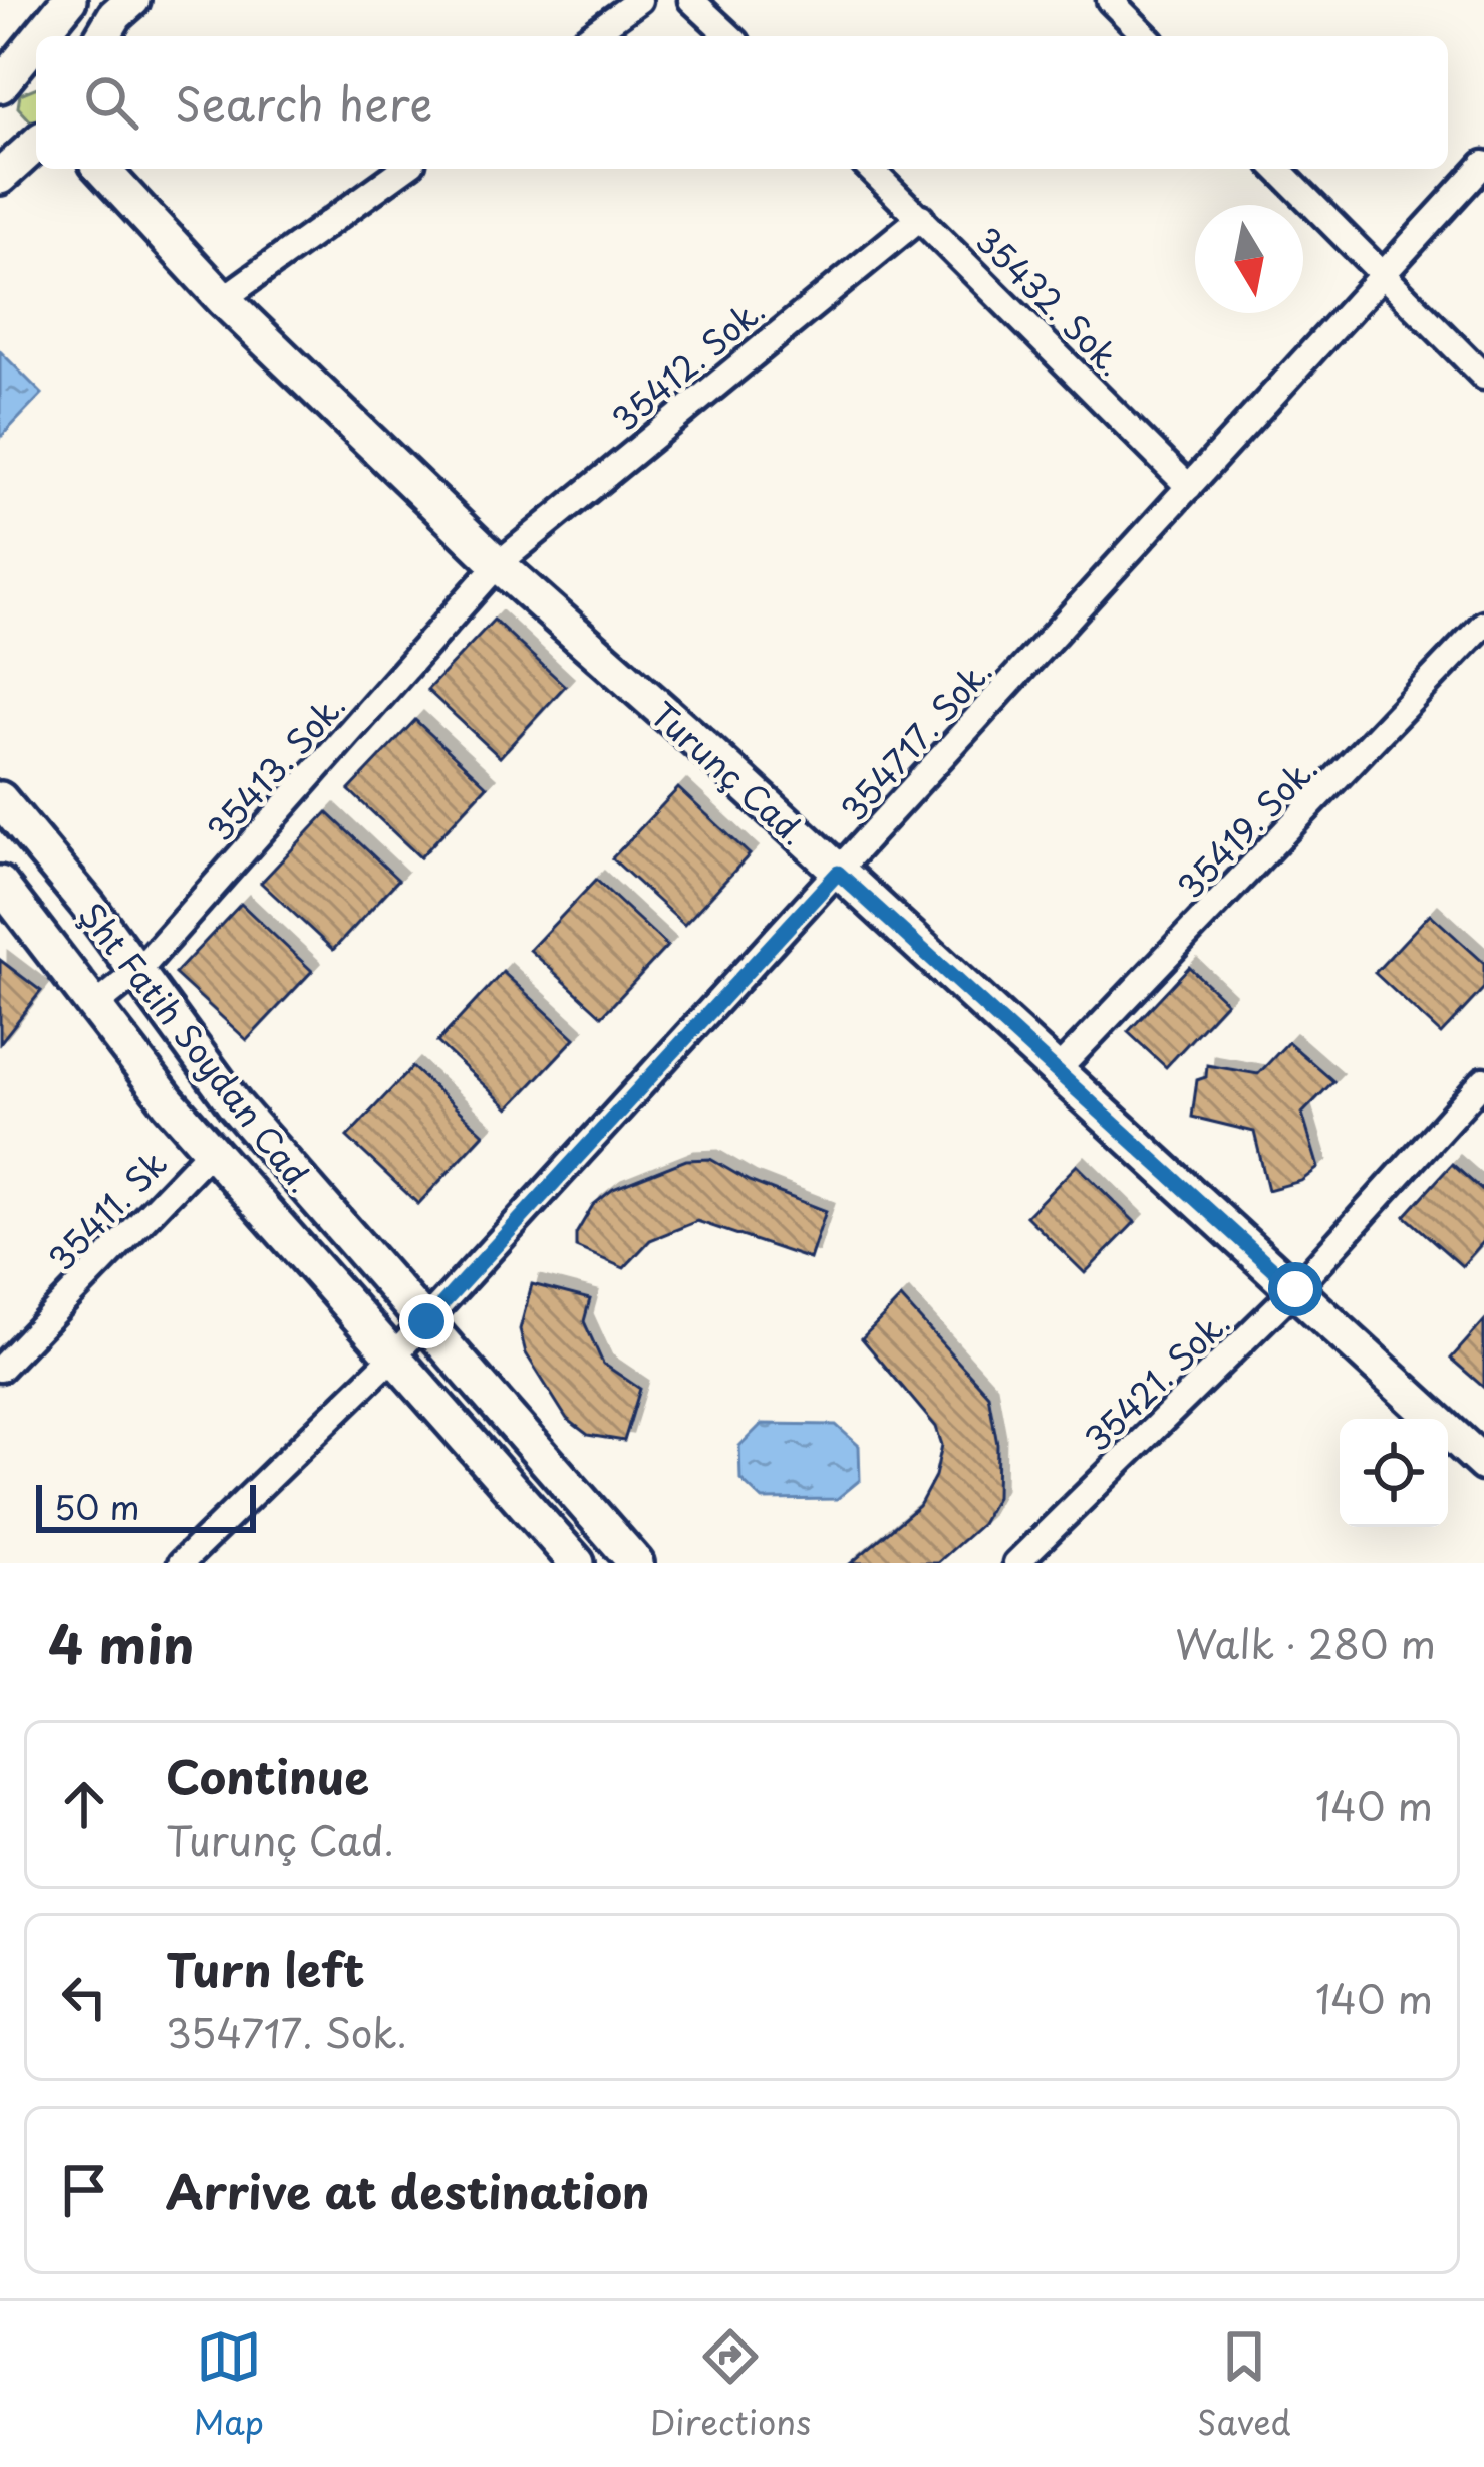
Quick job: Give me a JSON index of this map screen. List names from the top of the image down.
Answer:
{
  "streets": {
    "street": [
      "35432. Sok.",
      "35412. Sok.",
      "354717. Sok.",
      "35413. Sok.",
      "Turunç Cad.",
      "35419. Sok.",
      "Şht Fatih Soydan Cad.",
      "35411. Sk",
      "35421. Sok."
    ]
  },
  "crossings": [
    ["35432. Sok.", "35412. Sok."],
    ["35432. Sok.", "354717. Sok."],
    ["35412. Sok.", "35413. Sok."],
    ["35412. Sok.", "Turunç Cad."],
    ["354717. Sok.", "Turunç Cad."],
    ["354717. Sok.", "Şht Fatih Soydan Cad."],
    ["35413. Sok.", "Turunç Cad."],
    ["35413. Sok.", "Şht Fatih Soydan Cad."],
    ["Turunç Cad.", "35419. Sok."],
    ["Turunç Cad.", "35421. Sok."],
    ["Şht Fatih Soydan Cad.", "35411. Sk"]
  ],
  "scale_bar": "50 m",
  "north": "bottom",
  "page": {
    "search": "Search here",
    "scale": "50 m",
    "heading": ["4 min", "Walk · 280 m"],
    "list": [
      ["Continue", "Turunç Cad.", "140 m"],
      ["Turn left", "354717. Sok.", "140 m"],
      "Arrive at destination"
    ],
    "nav": ["Map", "Directions", "Saved"]
  }
}
